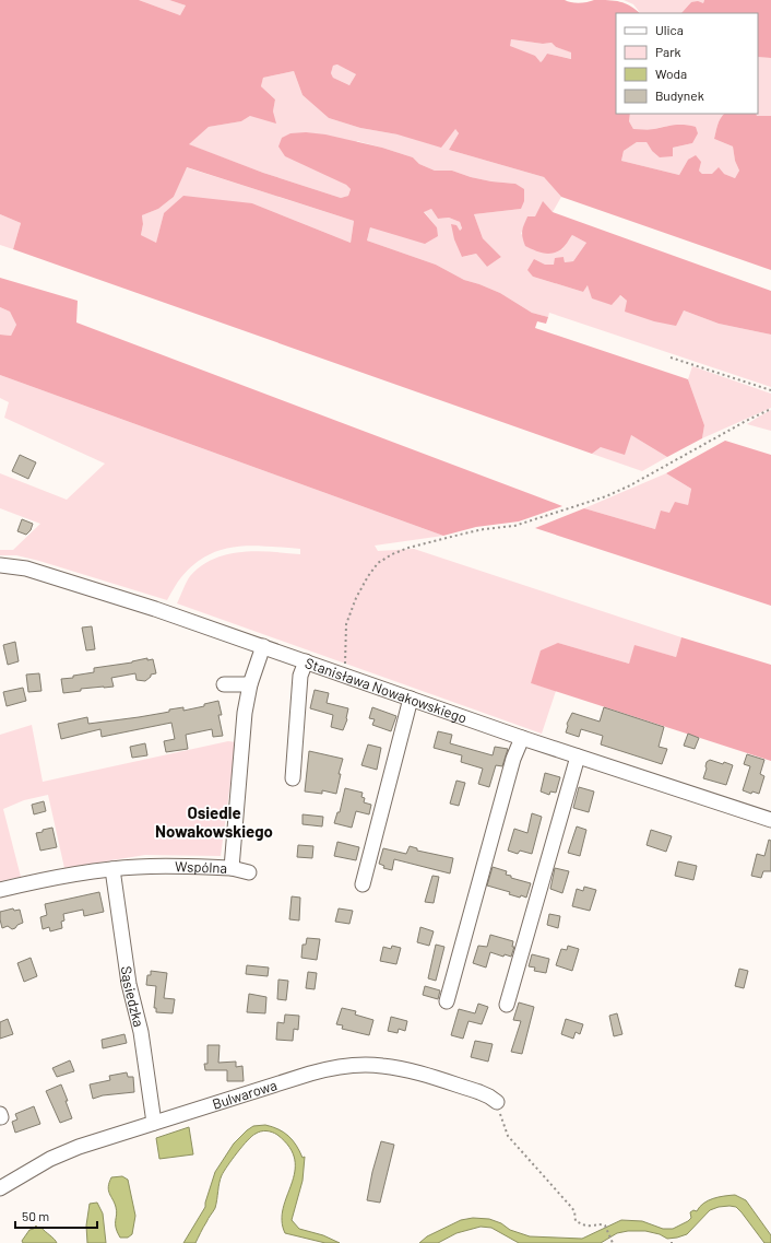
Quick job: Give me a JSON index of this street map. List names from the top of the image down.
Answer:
{
  "streets": {
    "street": [
      "Stanisława Nowakowskiego",
      "Wspólna",
      "Sąsiedzka",
      "Bulwarowa"
    ]
  },
  "crossings": [
    ["Stanisława Nowakowskiego", "Wspólna"],
    ["Wspólna", "Sąsiedzka"],
    ["Sąsiedzka", "Bulwarowa"]
  ],
  "districts": ["Osiedle Nowakowskiego"],
  "legend": [
    "Ulica",
    "Park",
    "Woda",
    "Budynek"
  ],
  "scale_bar": "50 m"
}
